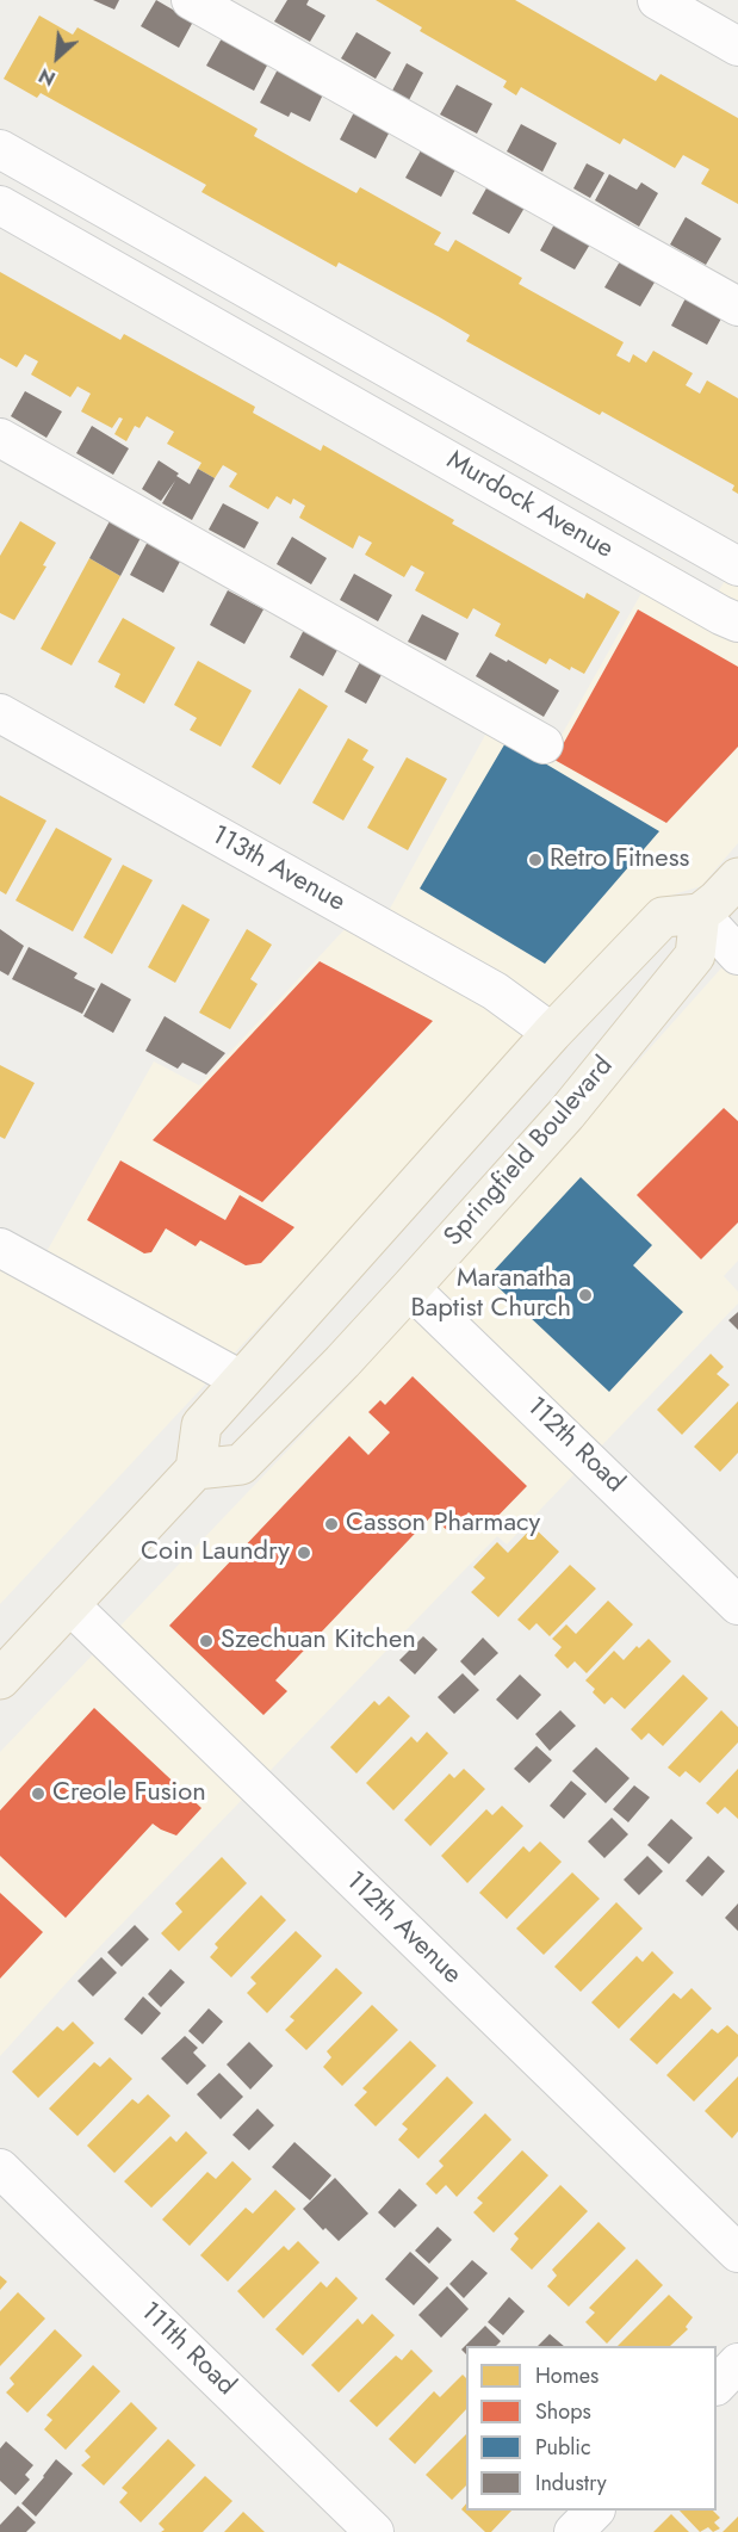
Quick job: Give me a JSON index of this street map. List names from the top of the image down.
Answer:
{
  "streets": {
    "main road": ["Springfield Boulevard"],
    "street": [
      "Murdock Avenue",
      "113th Avenue",
      "112th Road",
      "112th Avenue",
      "111th Road"
    ]
  },
  "crossings": [
    ["Springfield Boulevard", "112th Road"]
  ],
  "places": [
    "Retro Fitness",
    "Maranatha Baptist Church",
    "Casson Pharmacy",
    "Coin Laundry",
    "Szechuan Kitchen",
    "Creole Fusion"
  ],
  "legend": [
    "Homes",
    "Shops",
    "Public",
    "Industry"
  ],
  "north": "bottom left"
}
